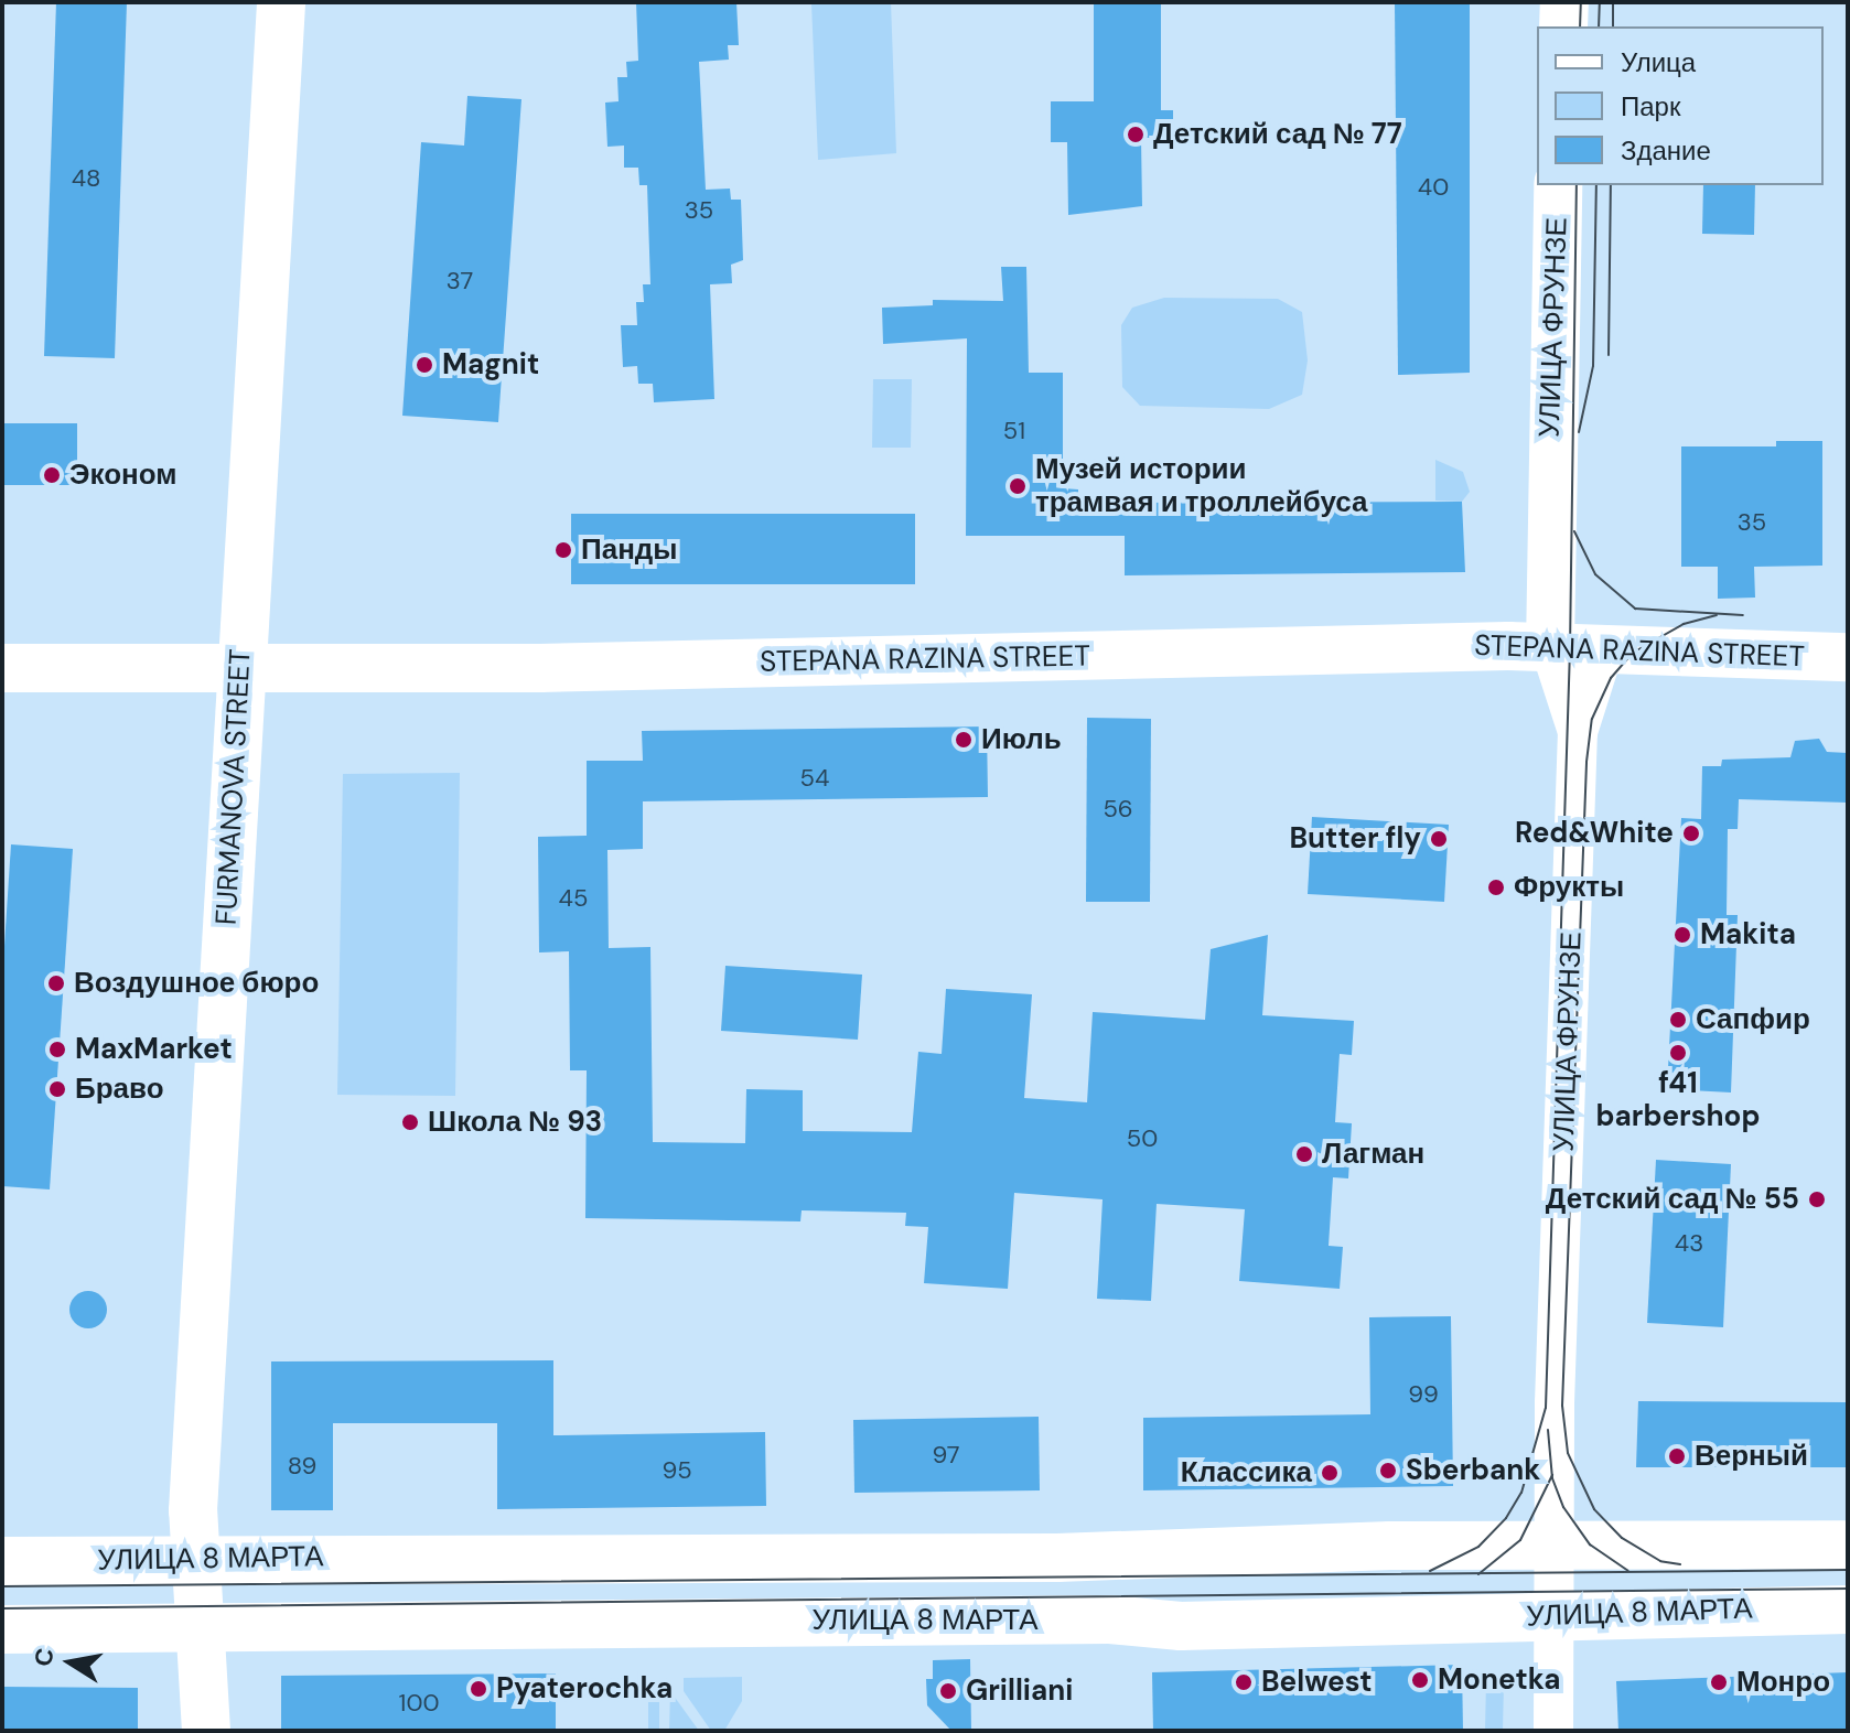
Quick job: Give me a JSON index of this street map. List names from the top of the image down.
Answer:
{
  "streets": {
    "main road": [
      "УЛИЦА ФРУНЗЕ",
      "STEPANA RAZINA STREET",
      "FURMANOVA STREET",
      "УЛИЦА 8 МАРТА"
    ]
  },
  "crossings": [
    ["УЛИЦА ФРУНЗЕ", "STEPANA RAZINA STREET"],
    ["STEPANA RAZINA STREET", "FURMANOVA STREET"],
    ["FURMANOVA STREET", "УЛИЦА 8 МАРТА"]
  ],
  "places": [
    "Детский сад № 77",
    "Magnit",
    "Эконом",
    "Музей истории трамвая и троллейбуса",
    "Панды",
    "Июль",
    "Red&White",
    "Butter fly",
    "Фрукты",
    "Makita",
    "Воздушное бюро",
    "Сапфир",
    "MaxMarket",
    "f41 barbershop",
    "Браво",
    "Школа № 93",
    "Лагман",
    "Детский сад № 55",
    "Верный",
    "Sberbank",
    "Классика",
    "Monetka",
    "Belwest",
    "Монро",
    "Pyaterochka",
    "Grilliani"
  ],
  "house_numbers": [
    "48",
    "40",
    "35",
    "37",
    "51",
    "35",
    "54",
    "56",
    "45",
    "50",
    "43",
    "99",
    "97",
    "89",
    "95",
    "100"
  ],
  "legend": ["Улица", "Парк", "Здание"],
  "north": "left"
}
